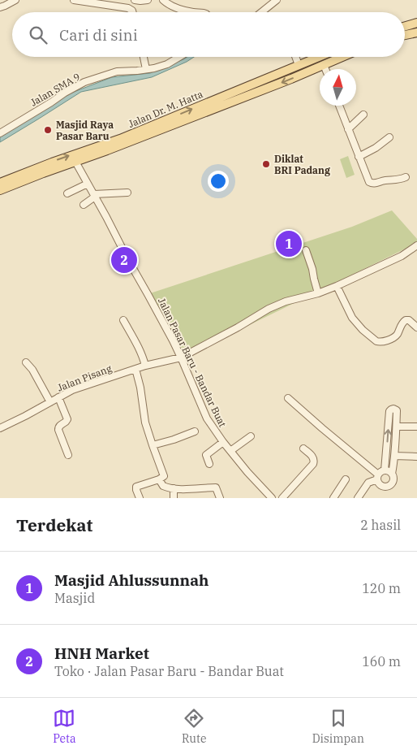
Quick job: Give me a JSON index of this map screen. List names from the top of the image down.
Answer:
{
  "streets": {
    "main road": ["Jalan Dr. M. Hatta"],
    "street": ["Jalan SMA 9", "Jalan Pasar Baru - Bandar Buat", "Jalan Pisang"]
  },
  "crossings": [
    ["Jalan Dr. M. Hatta", "Jalan Pasar Baru - Bandar Buat"],
    ["Jalan Pasar Baru - Bandar Buat", "Jalan Pisang"]
  ],
  "places": ["Masjid Raya Pasar Baru", "Diklat BRI Padang"],
  "north": "top",
  "page": {
    "search": "Cari di sini",
    "pins": ["1", "2"],
    "heading": ["Terdekat", "2 hasil"],
    "list": [
      {
        "mark": "1",
        "name": "Masjid Ahlussunnah",
        "note": "Masjid",
        "value": "120 m"
      },
      {
        "mark": "2",
        "name": "HNH Market",
        "note": "Toko · Jalan Pasar Baru - Bandar Buat",
        "value": "160 m"
      }
    ],
    "nav": ["Peta", "Rute", "Disimpan"]
  }
}
